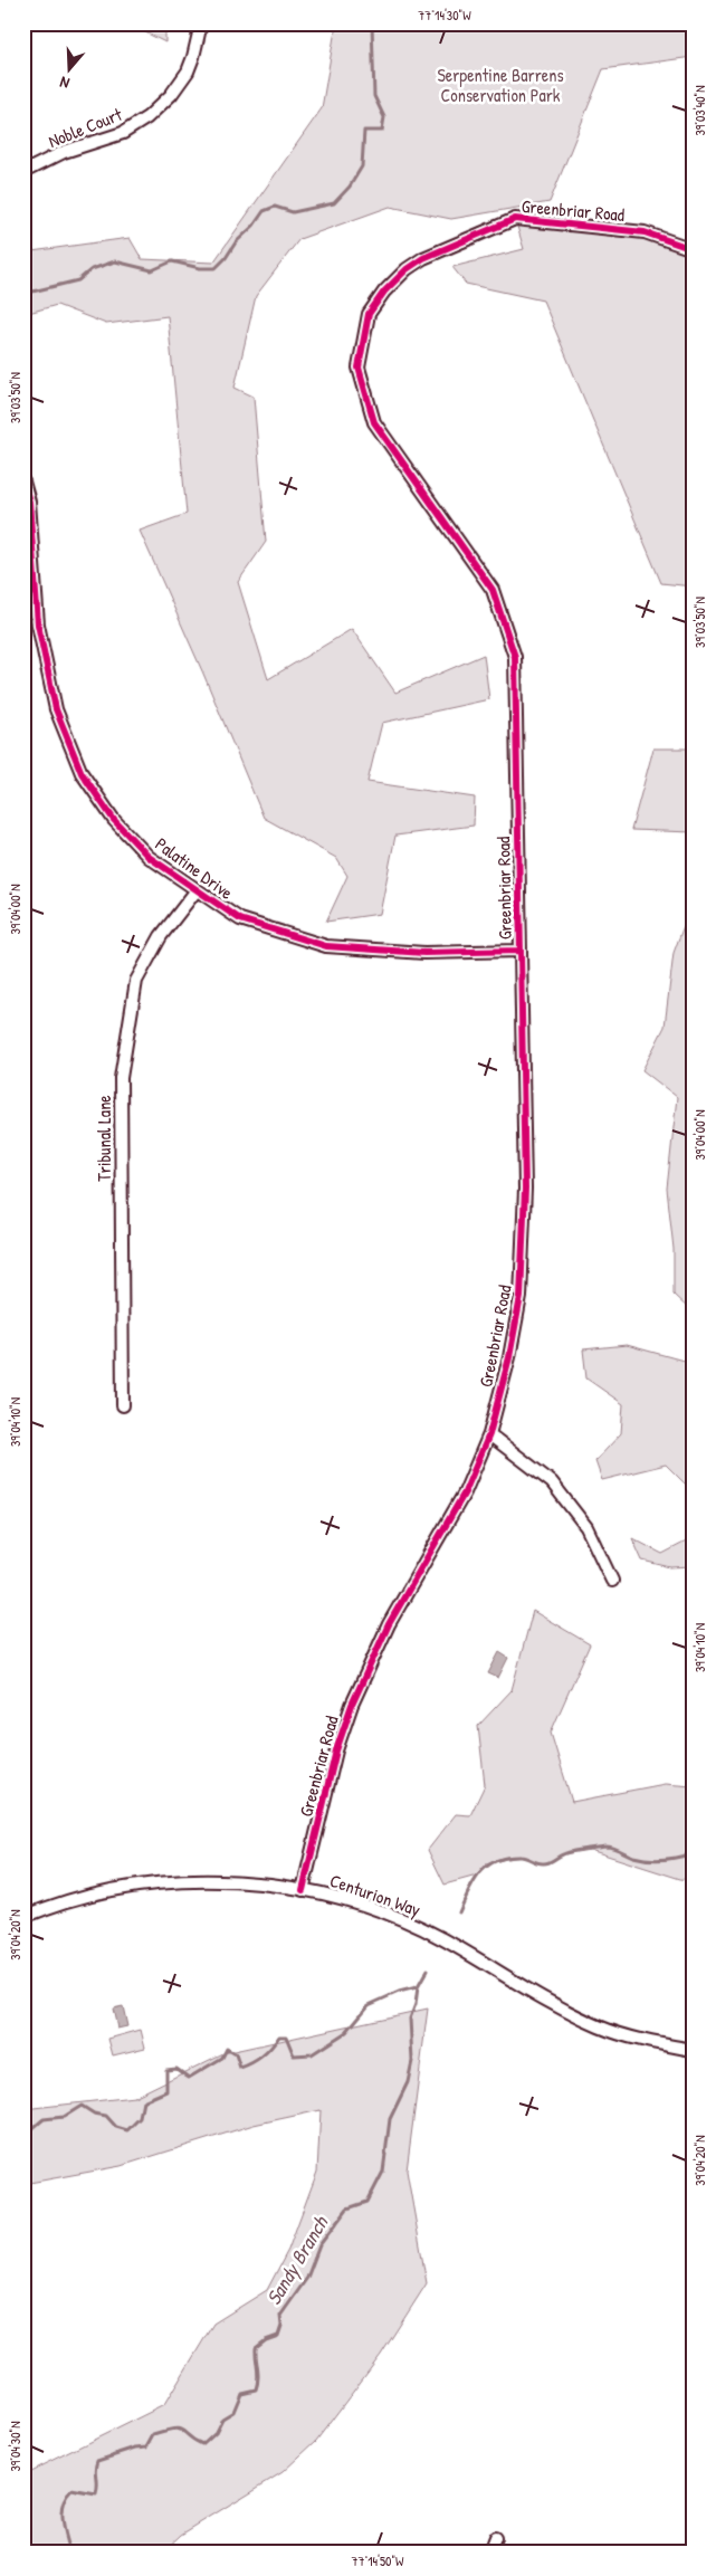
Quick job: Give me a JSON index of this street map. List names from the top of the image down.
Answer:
{
  "streets": {
    "street": [
      "Noble Court",
      "Greenbriar Road",
      "Palatine Drive",
      "Tribunal Lane",
      "Centurion Way"
    ]
  },
  "crossings": [
    ["Greenbriar Road", "Palatine Drive"],
    ["Greenbriar Road", "Centurion Way"],
    ["Palatine Drive", "Tribunal Lane"]
  ],
  "water": ["Sandy Branch"],
  "parks": ["Serpentine Barrens Conservation Park"],
  "north": "bottom",
  "coordinates": [
    "77°14'30\"W",
    "39°03'40\"N",
    "39°03'50\"N",
    "39°04'00\"N",
    "39°04'10\"N",
    "39°04'20\"N",
    "39°04'30\"N",
    "77°14'50\"W"
  ]
}
